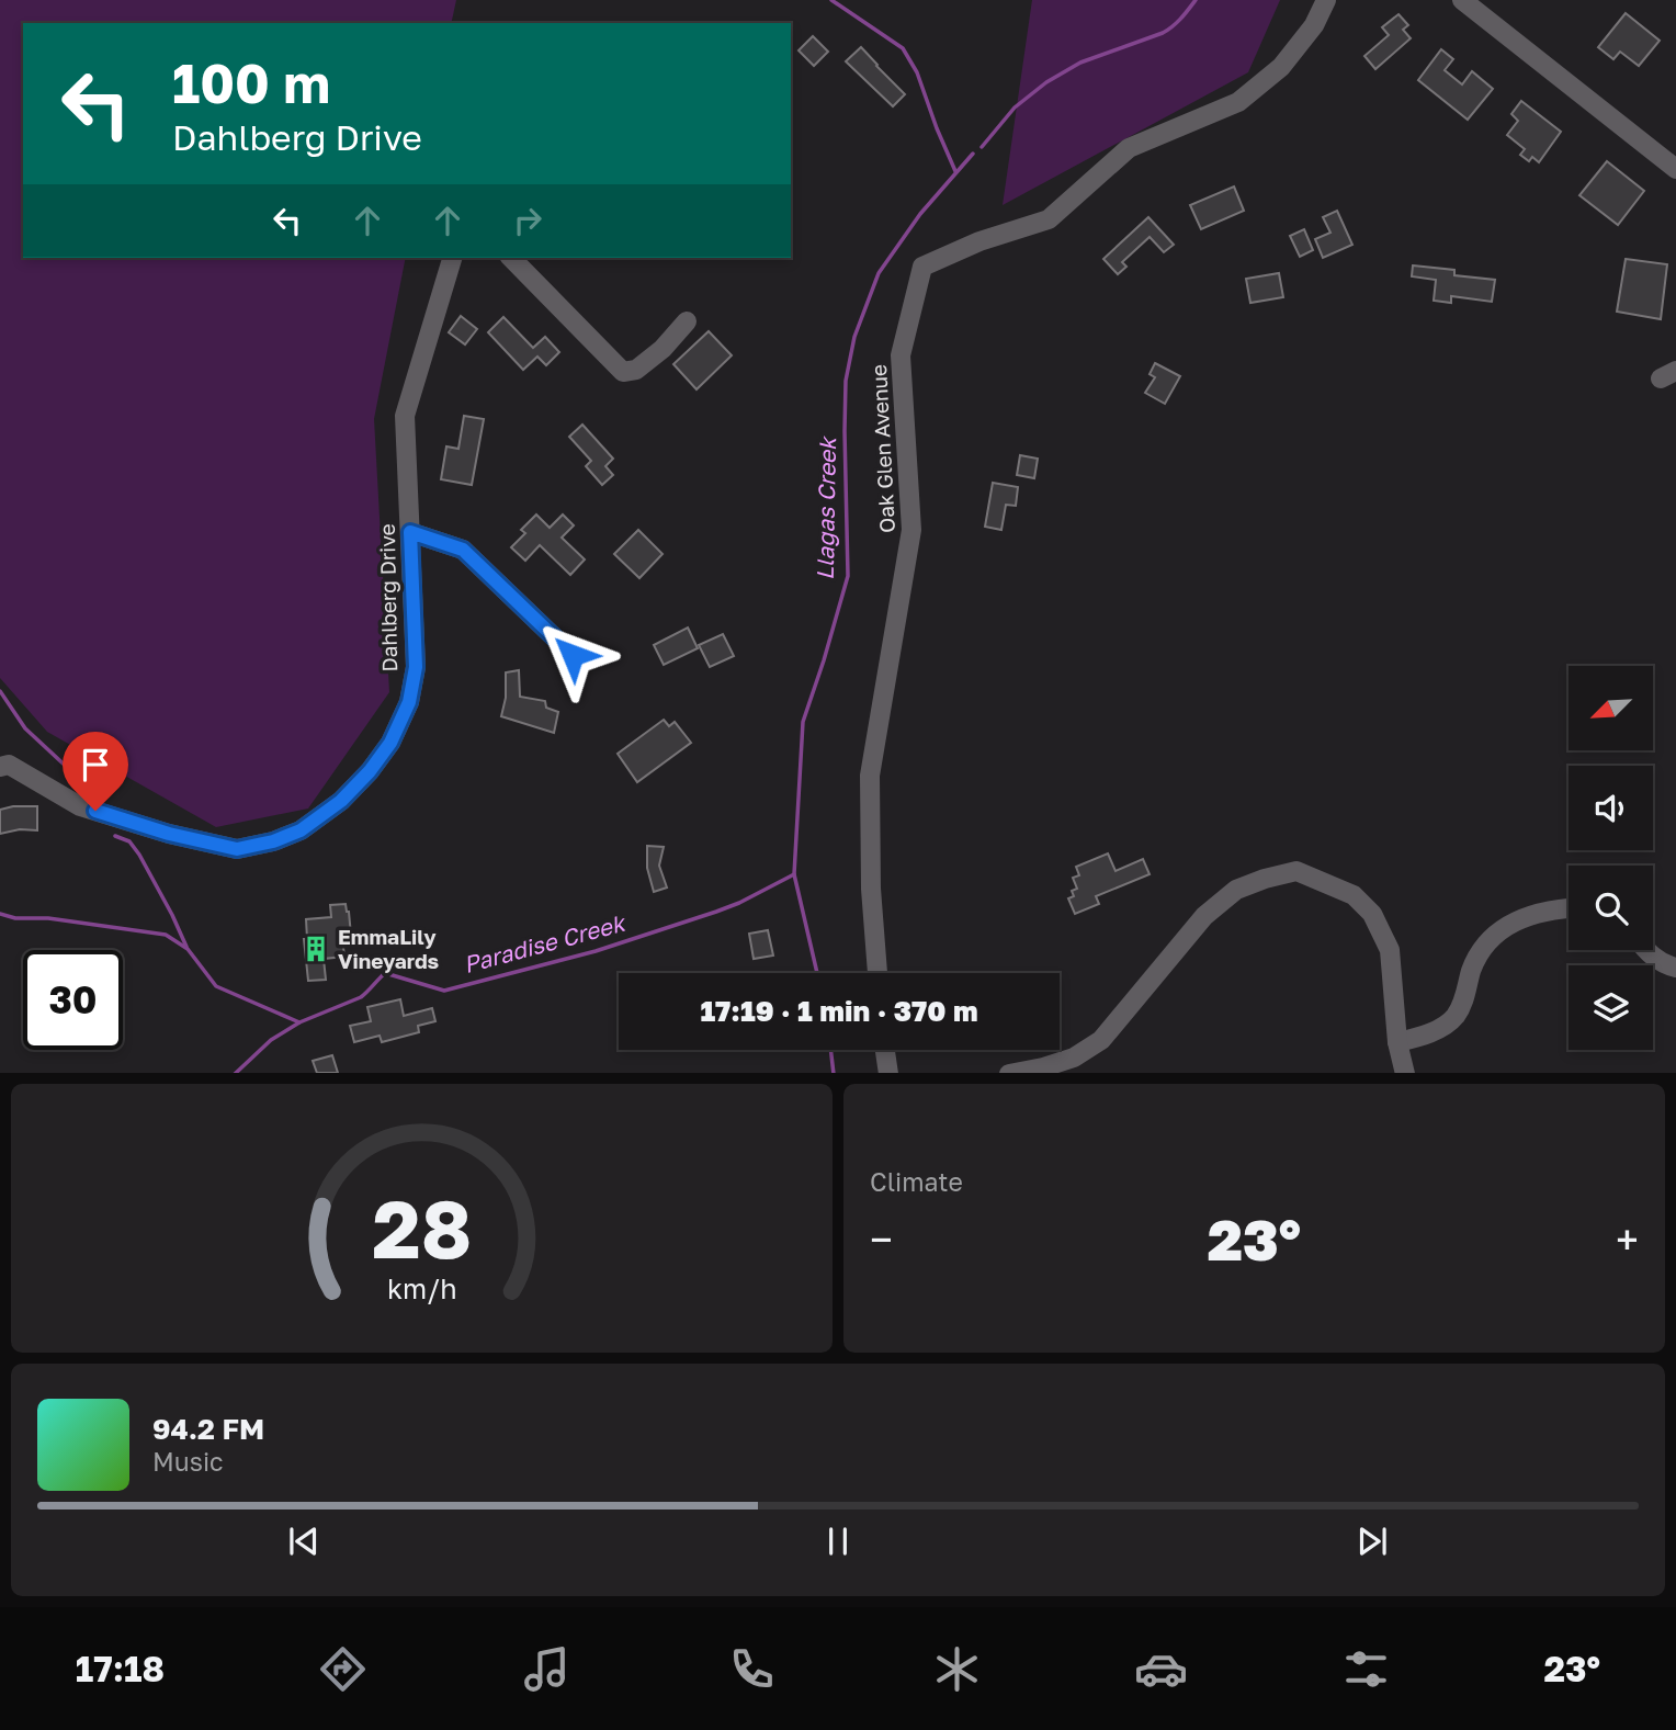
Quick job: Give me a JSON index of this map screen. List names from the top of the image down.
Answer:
{
  "streets": {
    "street": ["Oak Glen Avenue", "Dahlberg Drive"]
  },
  "water": ["Llagas Creek", "Paradise Creek"],
  "places": {
    "building": ["EmmaLily Vineyards"]
  },
  "north": "bottom left",
  "page": {
    "turn": ["100 m", "Dahlberg Drive"],
    "limit": "30",
    "trip": "17:19 · 1 min · 370 m",
    "tile": "Climate",
    "heat": ["−", "23°", "+"],
    "song": ["94.2 FM", "Music"],
    "tabs": ["17:18", "23°"],
    "gauge": ["28", "km/h"]
  }
}
